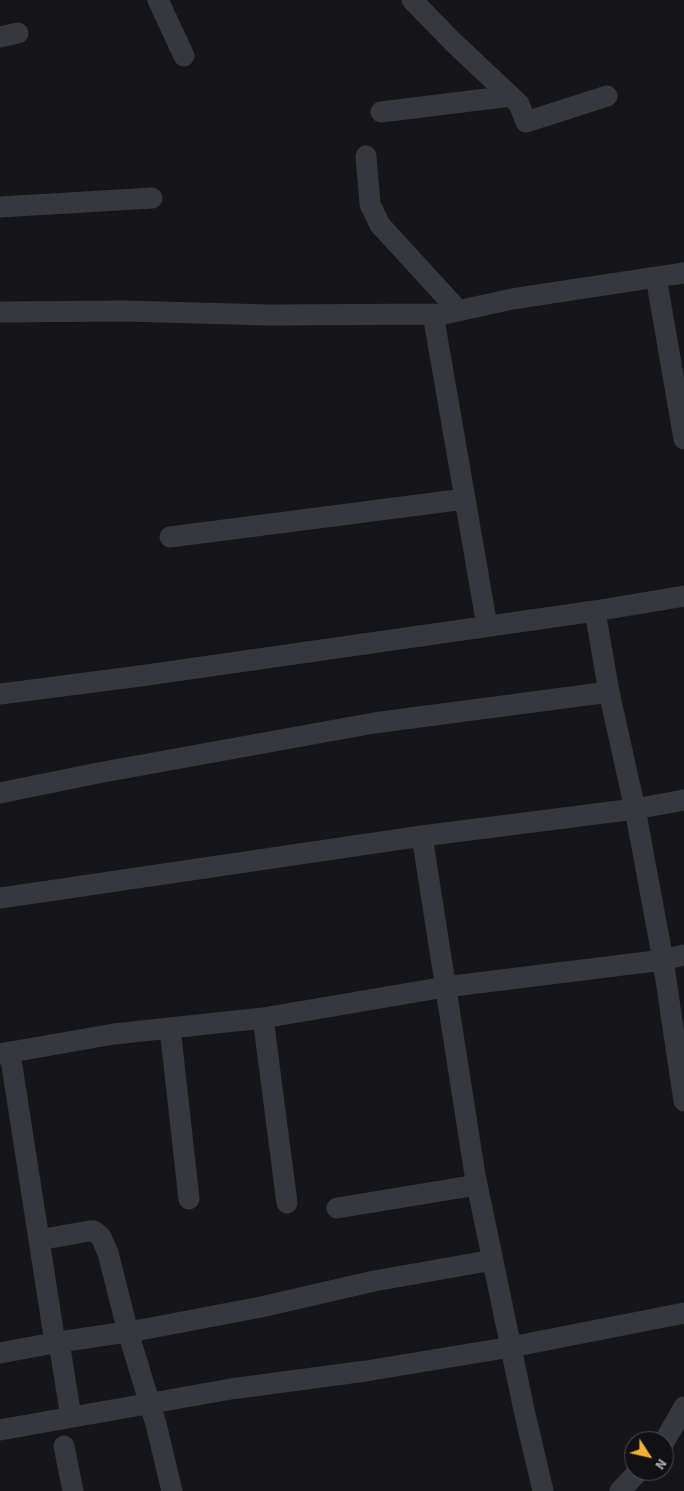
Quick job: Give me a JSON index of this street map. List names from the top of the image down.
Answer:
{
  "north": "bottom right"
}
